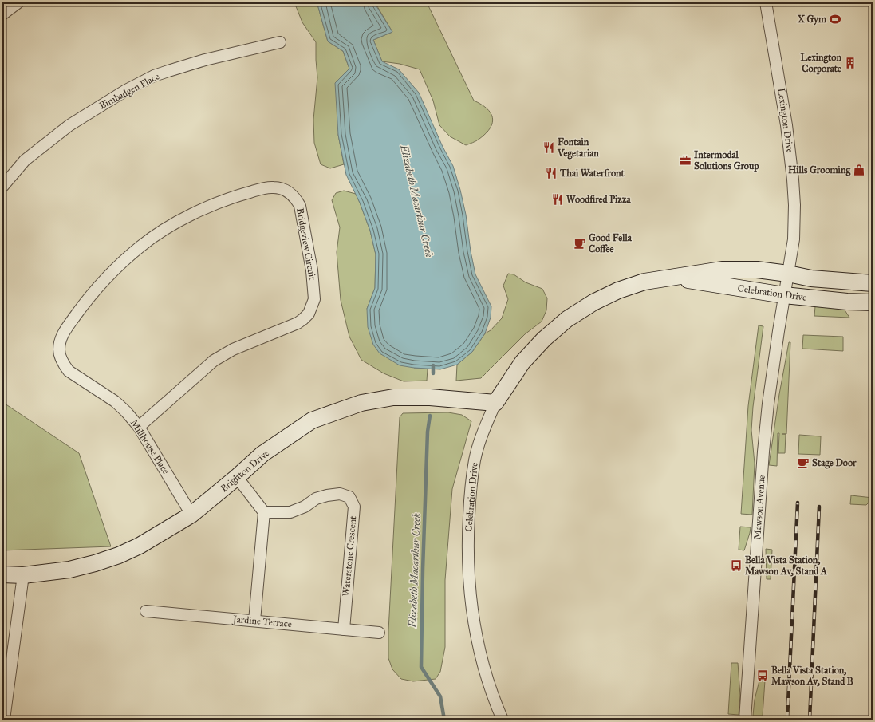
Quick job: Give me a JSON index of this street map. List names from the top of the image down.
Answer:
{
  "streets": {
    "street": [
      "Bimbadgen Place",
      "Lexington Drive",
      "Bridgeview Circuit",
      "Celebration Drive",
      "Millhouse Place",
      "Brighton Drive",
      "Mawson Avenue",
      "Waterstone Crescent",
      "Jardine Terrace"
    ]
  },
  "crossings": [
    ["Lexington Drive", "Celebration Drive"],
    ["Lexington Drive", "Mawson Avenue"],
    ["Bridgeview Circuit", "Millhouse Place"],
    ["Celebration Drive", "Brighton Drive"],
    ["Celebration Drive", "Mawson Avenue"],
    ["Millhouse Place", "Brighton Drive"],
    ["Waterstone Crescent", "Jardine Terrace"]
  ],
  "water": ["Elizabeth Macarthur Creek"],
  "places": {
    "sports": ["X Gym"],
    "building": ["Lexington Corporate"],
    "restaurant": ["Fontain Vegetarian", "Thai Waterfront", "Woodfired Pizza"],
    "office": ["Intermodal Solutions Group"],
    "shop": ["Hills Grooming"],
    "cafe": ["Good Fella Coffee", "Stage Door"],
    "bus stop": ["Bella Vista Station, Mawson Av, Stand A", "Bella Vista Station, Mawson Av, Stand B"]
  }
}
